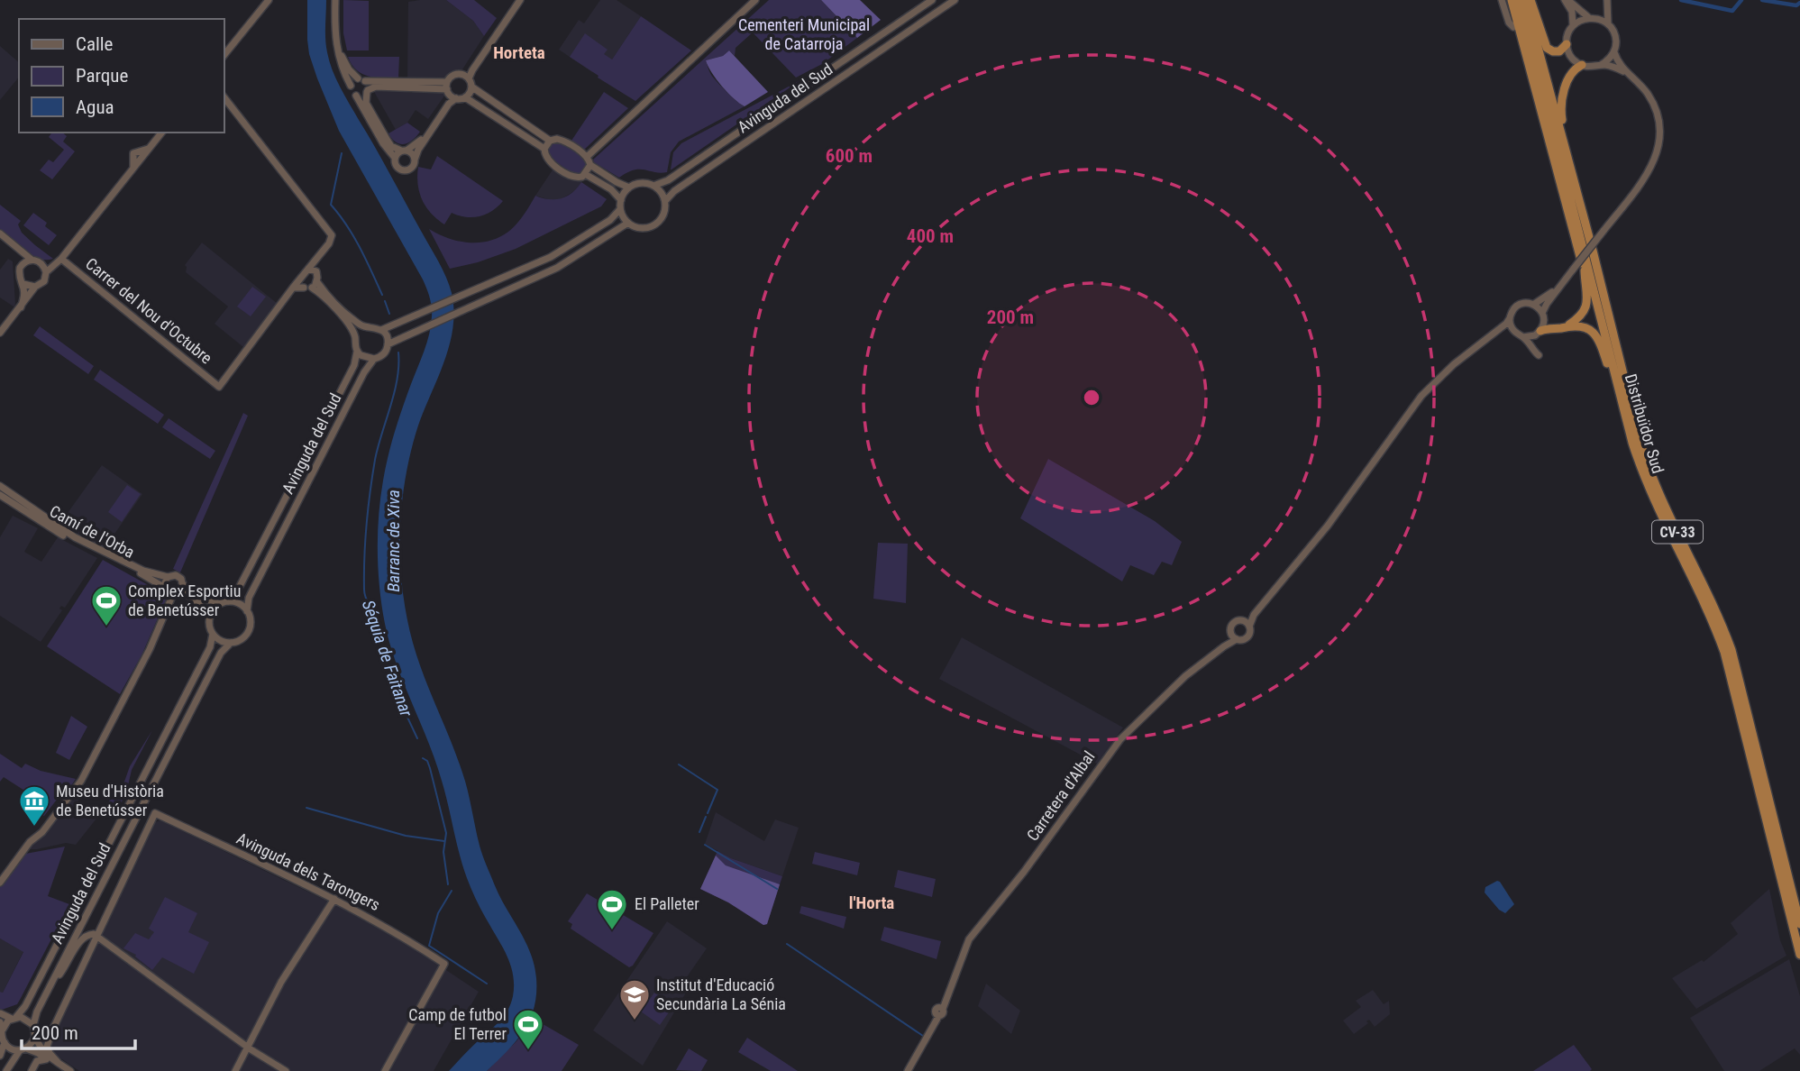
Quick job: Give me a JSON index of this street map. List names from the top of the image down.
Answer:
{
  "streets": {
    "highway": ["Distribuïdor Sud", "CV-33"],
    "street": [
      "Avinguda del Sud",
      "Carrer del Nou d'Octubre",
      "Camí de l'Orba",
      "Carretera d'Albal",
      "Avinguda dels Tarongers"
    ]
  },
  "districts": ["Horteta", "l'Horta"],
  "water": ["Barranc de Xiva", "Séquia de Faitanar"],
  "parks": ["Cementeri Municipal de Catarroja"],
  "places": {
    "sports": ["Complex Esportiu de Benetússer", "El Palleter", "Camp de futbol El Terrer"],
    "museum": ["Museu d'Història de Benetússer"],
    "school or university": ["Institut d'Educació Secundària La Sénia"]
  },
  "legend": ["Calle", "Parque", "Agua"],
  "scale_bar": "200 m",
  "rings": ["600 m", "400 m", "200 m"]
}
